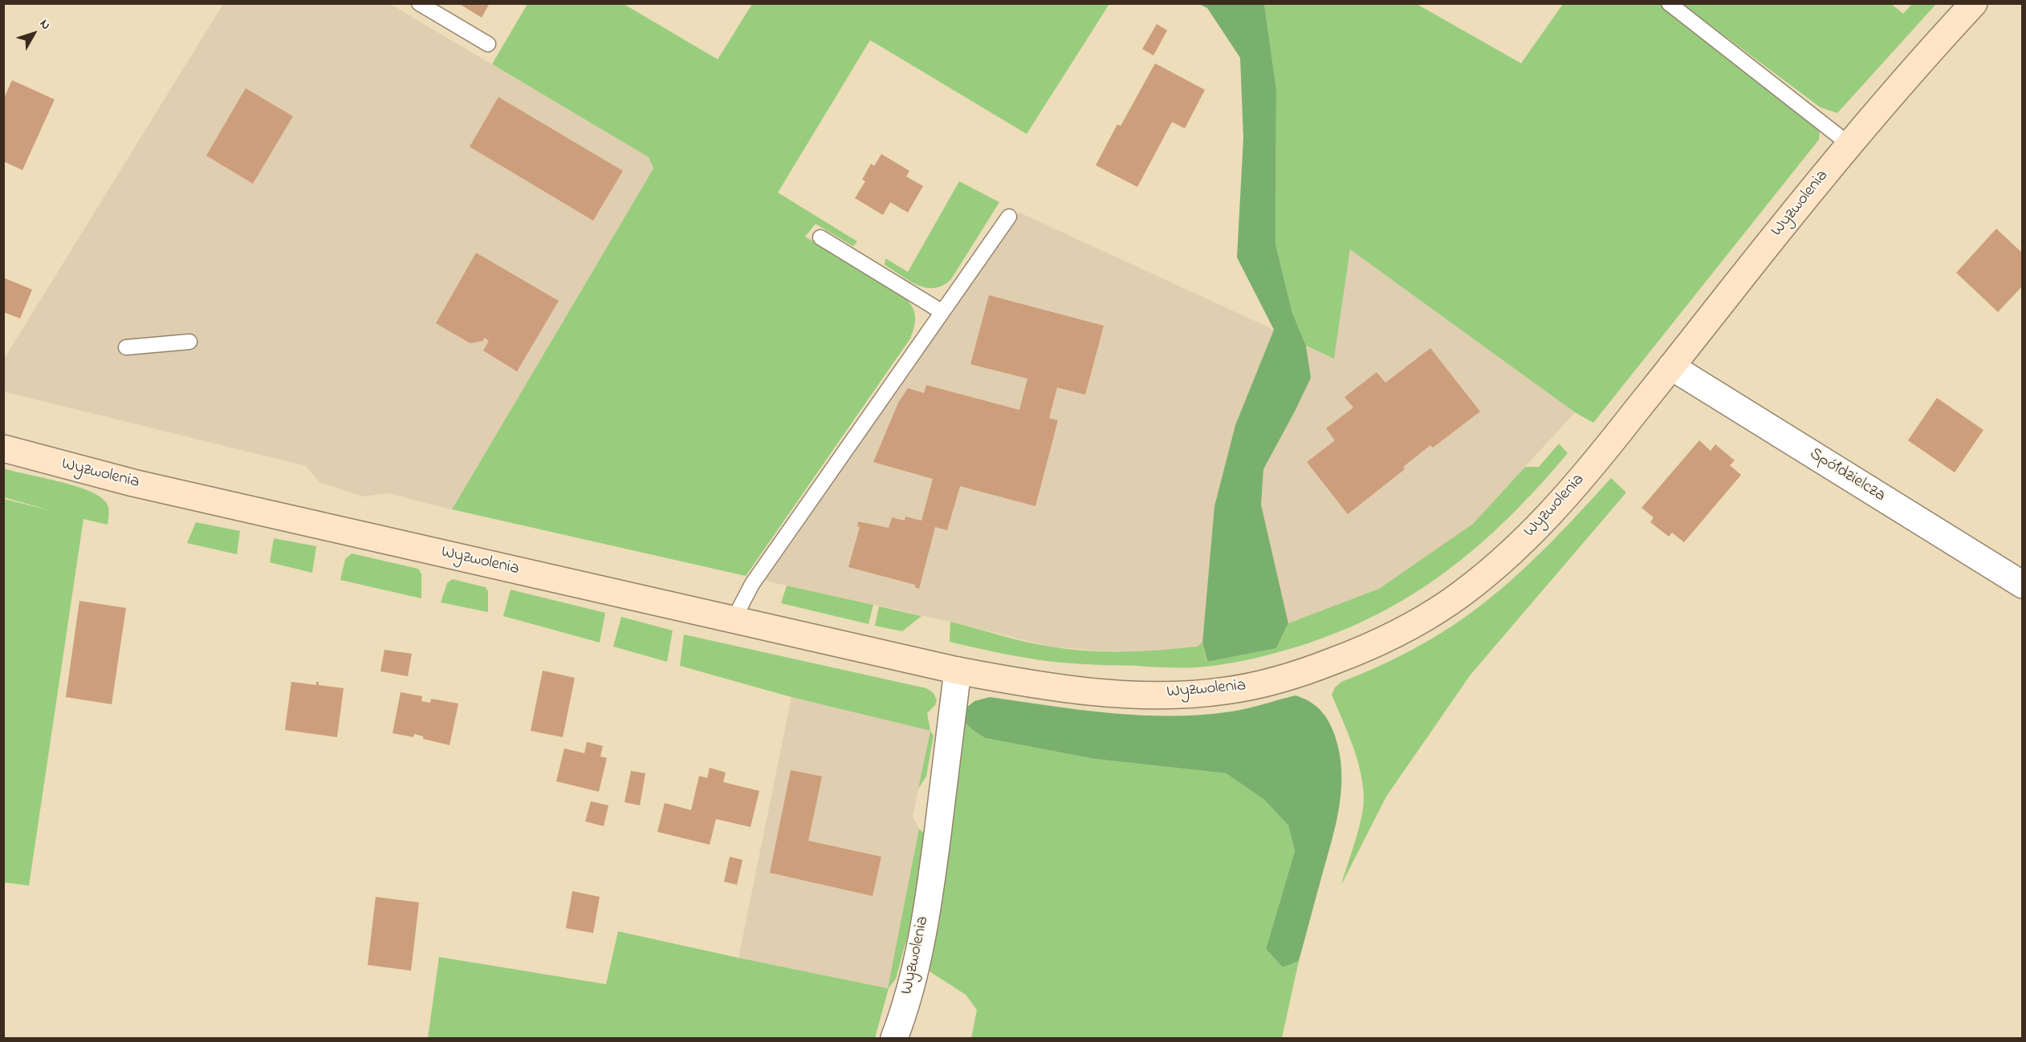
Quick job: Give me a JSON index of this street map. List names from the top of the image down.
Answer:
{
  "streets": {
    "street": ["Wyzwolenia", "Spółdzielcza"]
  },
  "crossings": [
    ["Wyzwolenia", "Spółdzielcza"]
  ],
  "north": "top right"
}
